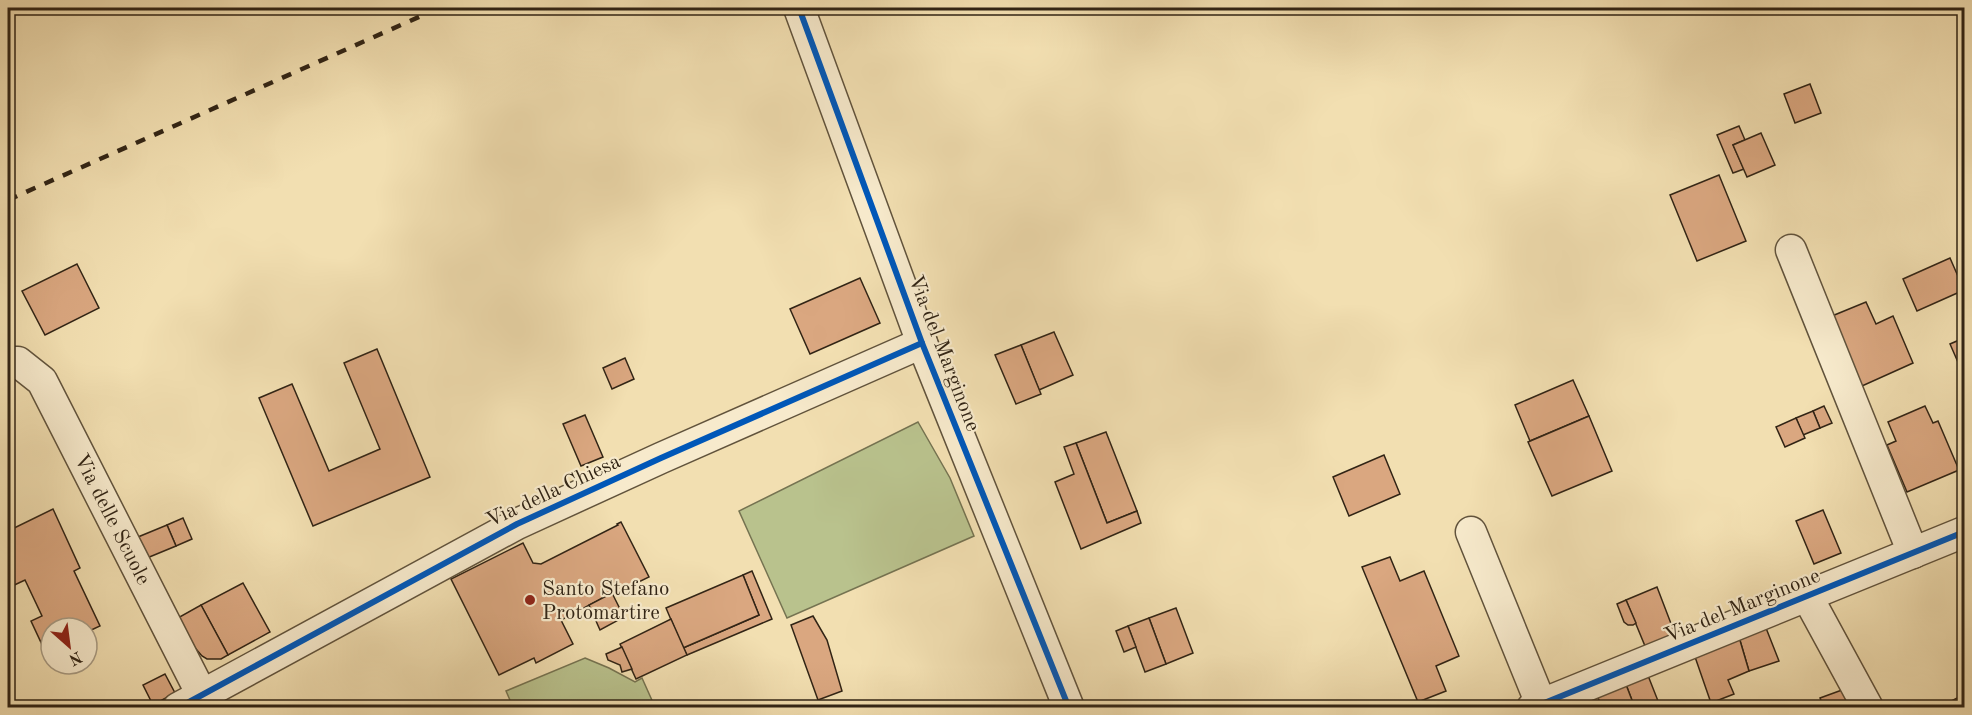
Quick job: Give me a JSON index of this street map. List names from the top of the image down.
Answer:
{
  "streets": {
    "street": ["Via del Marginone", "Via della Chiesa", "Via delle Scuole"]
  },
  "crossings": [
    ["Via del Marginone", "Via della Chiesa"],
    ["Via della Chiesa", "Via delle Scuole"]
  ],
  "places": ["Santo Stefano Protomartire"],
  "north": "bottom right"
}
